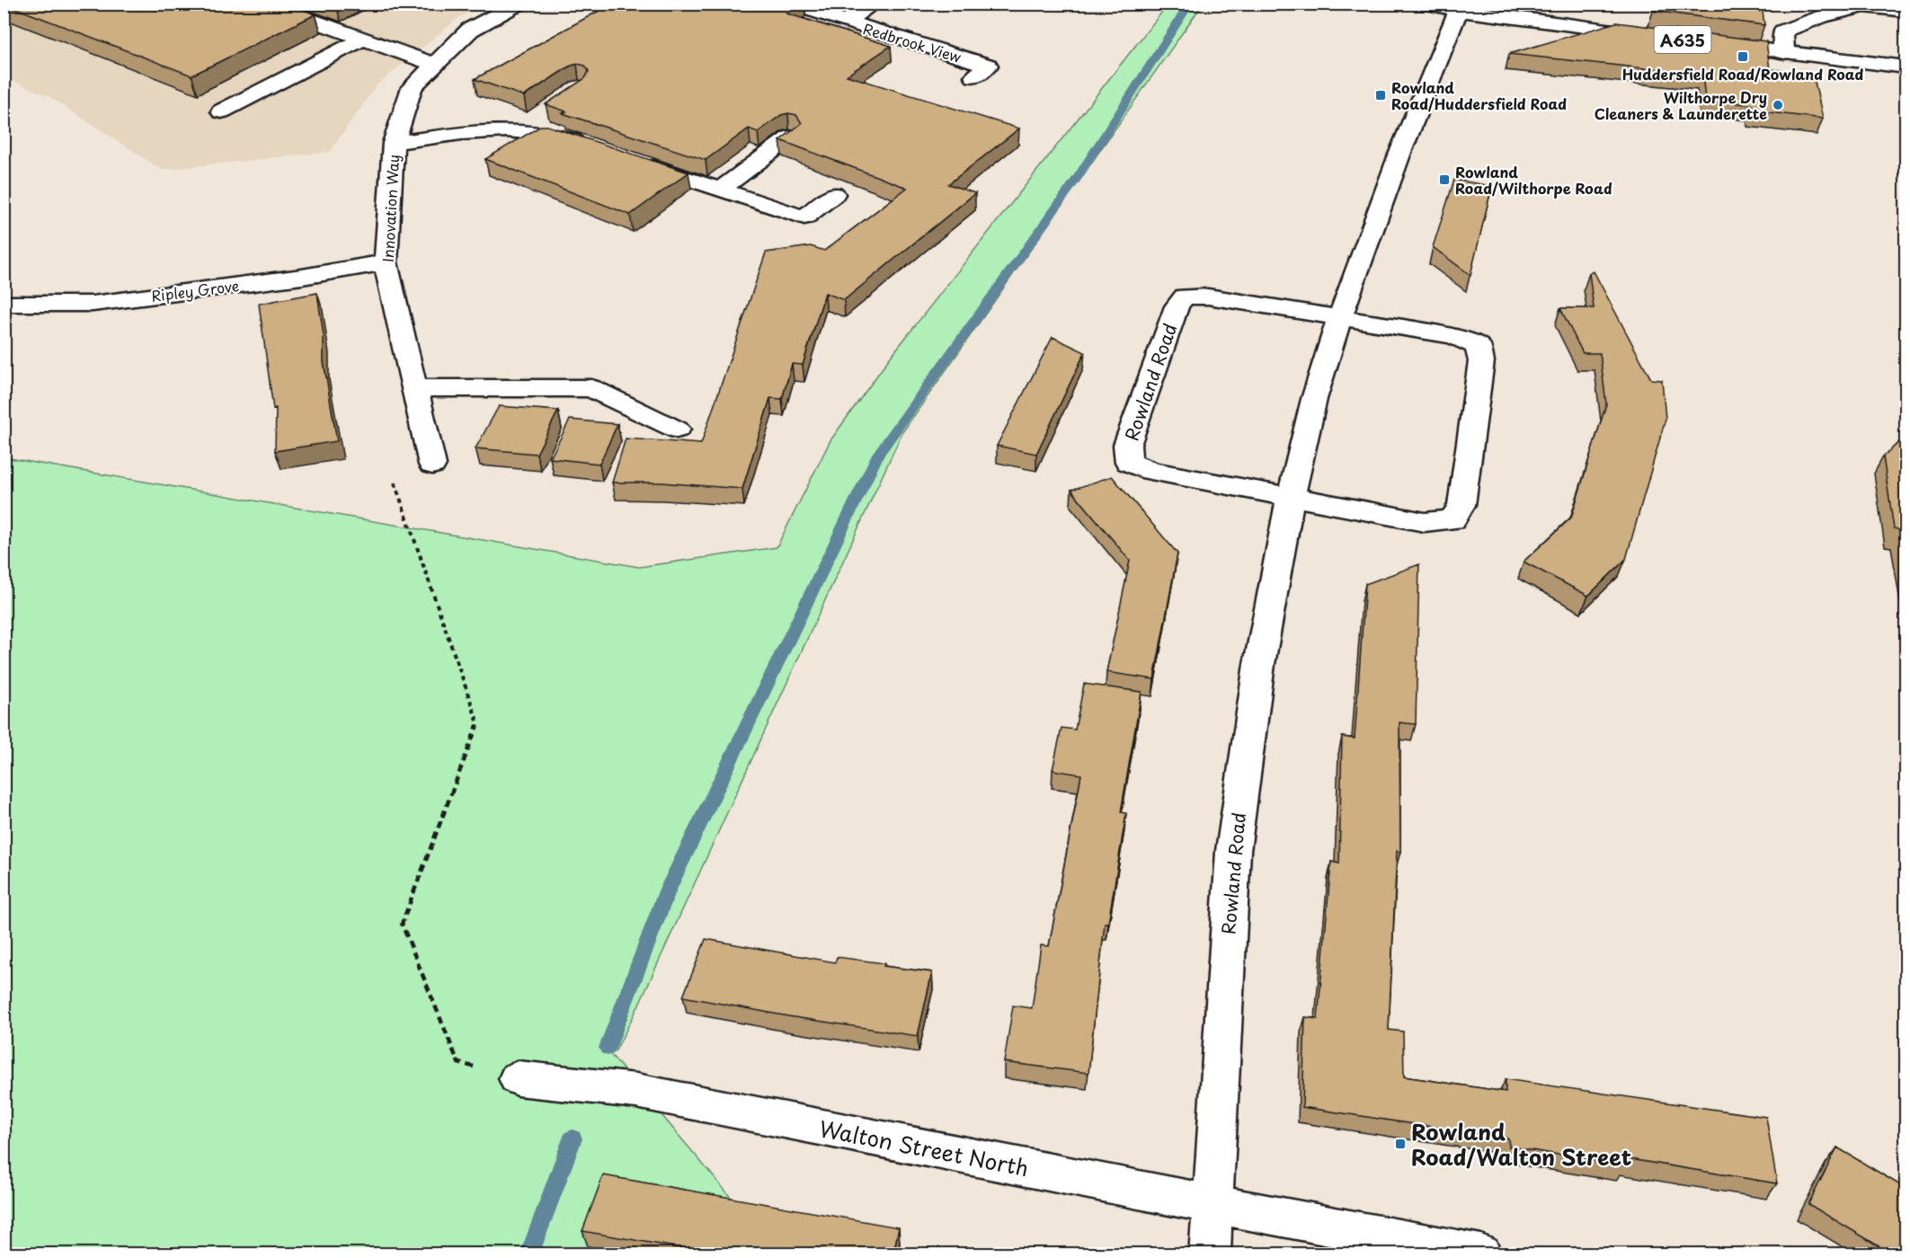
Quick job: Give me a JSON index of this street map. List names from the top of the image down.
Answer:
{
  "streets": {
    "main road": [
      "A635",
      "Redbrook View",
      "Innovation Way",
      "Ripley Grove",
      "Rowland Road",
      "Walton Street North"
    ]
  },
  "crossings": [
    ["A635", "Rowland Road"],
    ["Innovation Way", "Ripley Grove"],
    ["Rowland Road", "Walton Street North"]
  ],
  "places": {
    "transit": [
      "Huddersfield Road/Rowland Road",
      "Rowland Road/Huddersfield Road",
      "Rowland Road/Wilthorpe Road",
      "Rowland Road/Walton Street"
    ],
    "other": ["Wilthorpe Dry Cleaners & Launderette"]
  }
}
